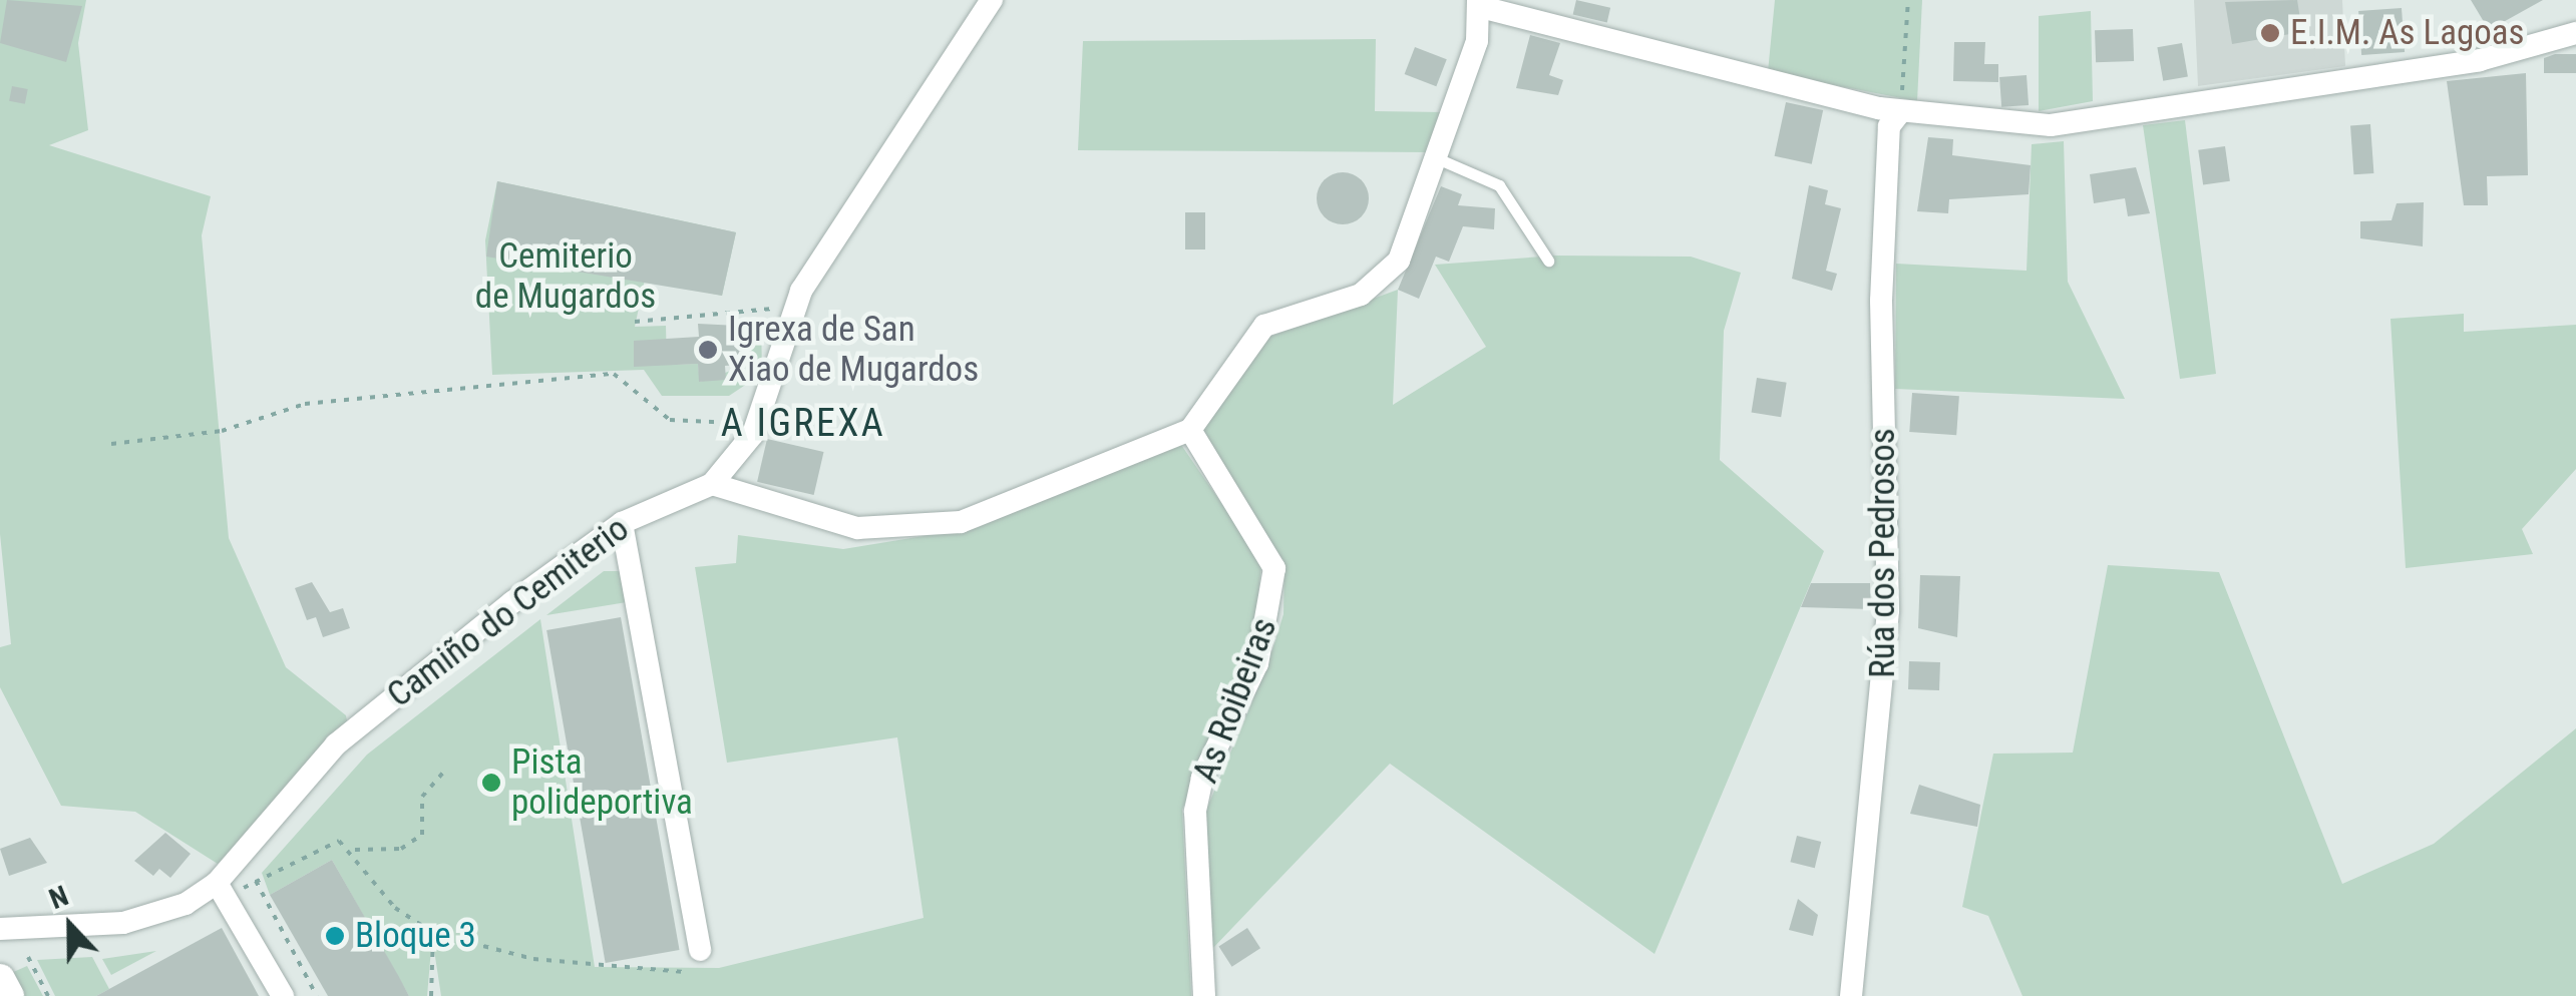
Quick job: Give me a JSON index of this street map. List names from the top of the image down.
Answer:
{
  "streets": {
    "street": ["Rúa dos Pedrosos", "Camiño do Cemiterio", "As Roibeiras"]
  },
  "districts": ["A IGREXA"],
  "parks": ["Cemiterio de Mugardos"],
  "places": [
    "E.I.M. As Lagoas",
    "Igrexa de San Xiao de Mugardos",
    "Pista polideportiva",
    "Bloque 3"
  ],
  "north": "top"
}
